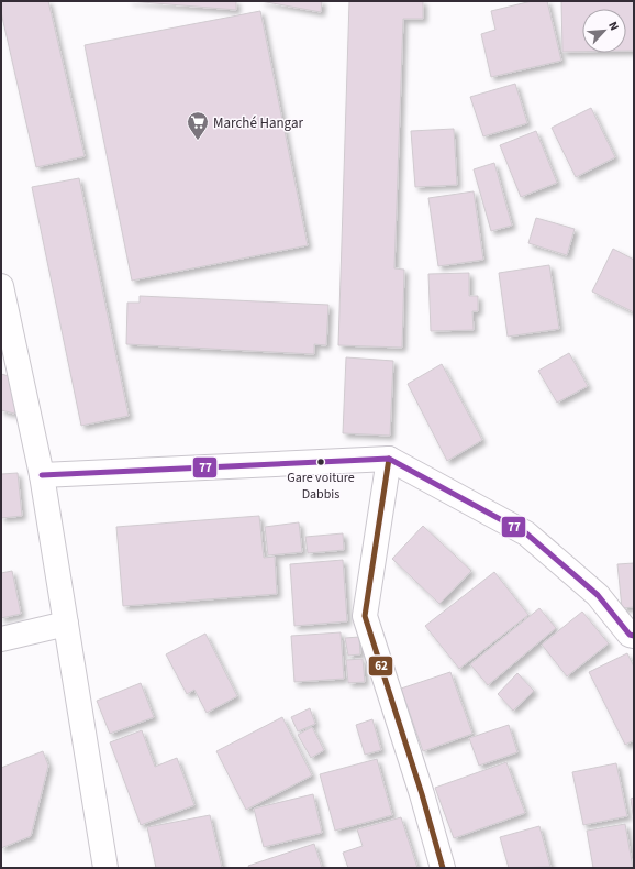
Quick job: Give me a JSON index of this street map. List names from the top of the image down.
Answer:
{
  "places": {
    "supermarket": ["Marché Hangar"],
    "other": ["Gare voiture Dabbis"]
  },
  "lines": ["transit line 62", "transit line 77"],
  "north": "top right"
}
